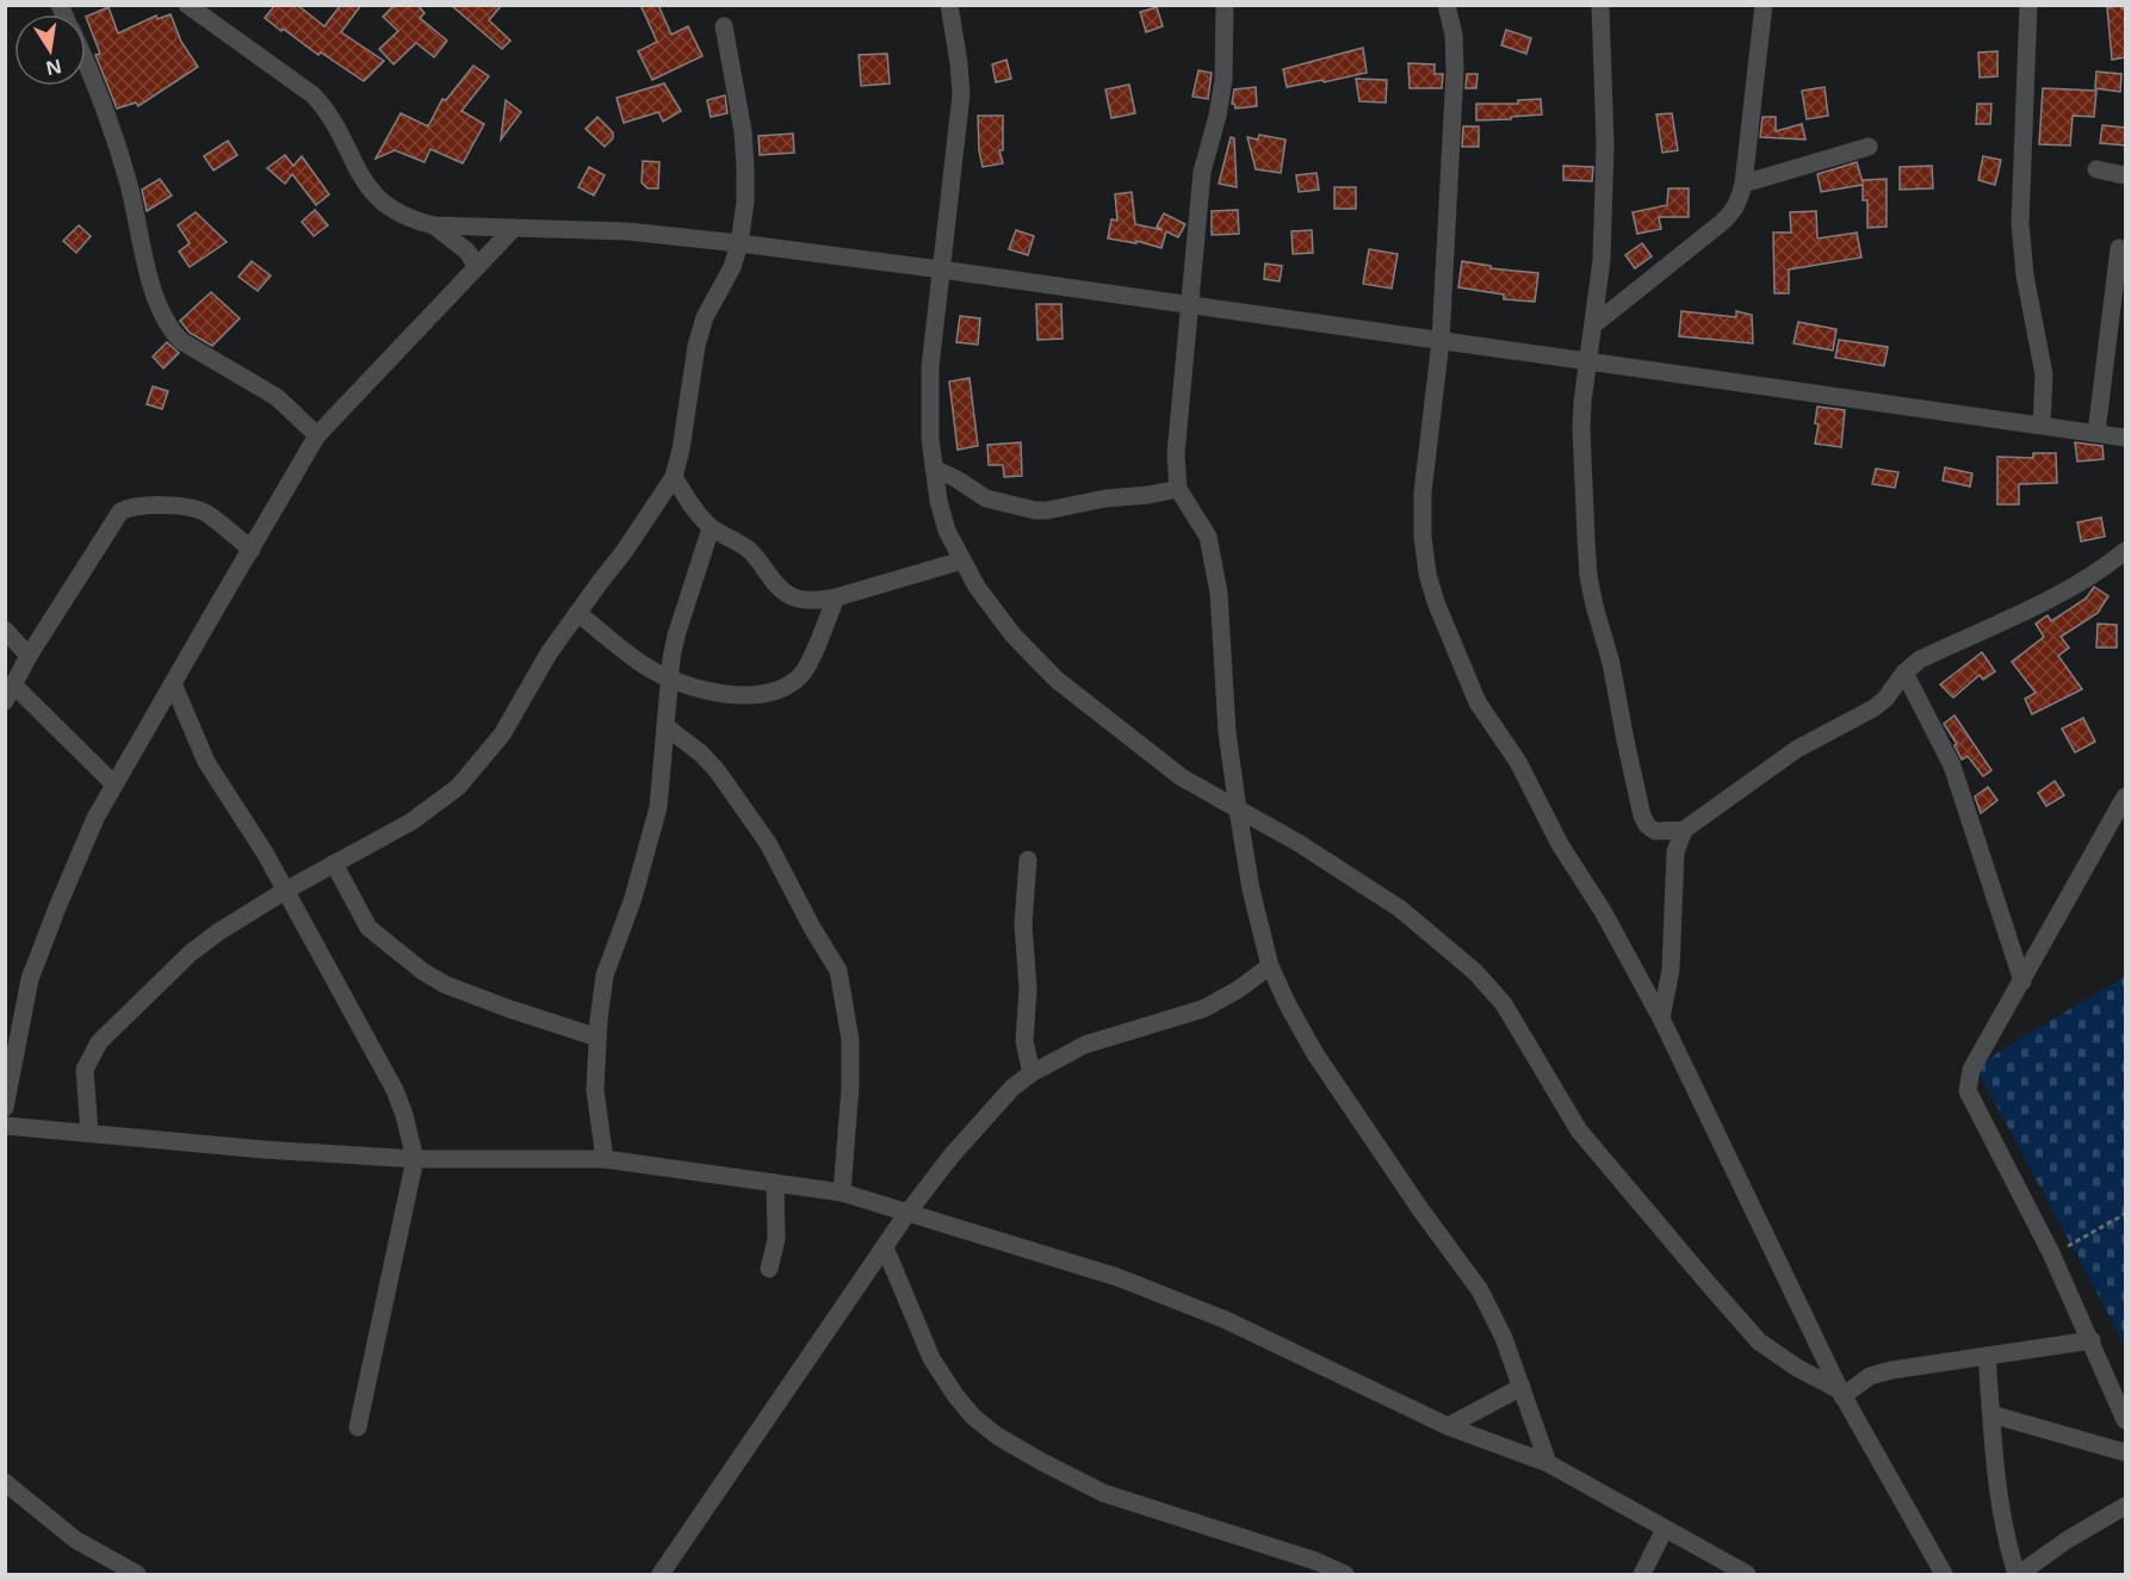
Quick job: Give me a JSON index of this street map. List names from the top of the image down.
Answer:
{
  "north": "bottom"
}
